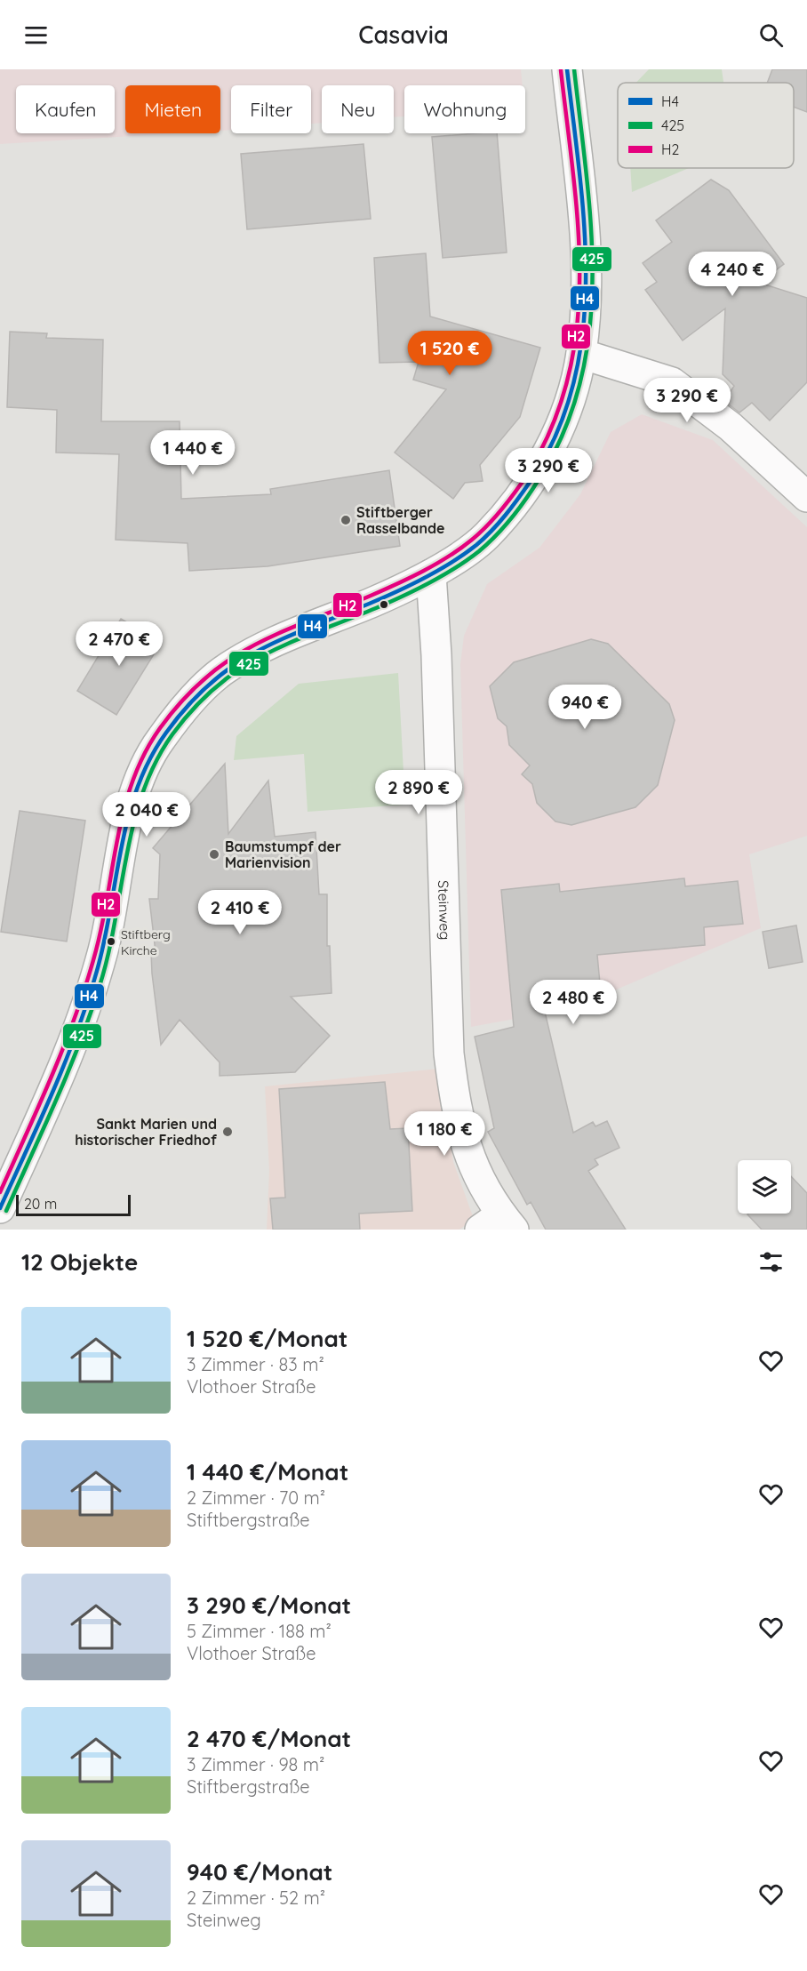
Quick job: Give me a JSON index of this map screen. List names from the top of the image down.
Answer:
{
  "streets": {
    "street": ["Steinweg"]
  },
  "places": [
    "Stiftberger Rasselbande",
    "Baumstumpf der Marienvision",
    "Stiftberg Kirche",
    "Sankt Marien und historischer Friedhof"
  ],
  "lines": ["transit line H4", "transit line 425", "transit line H2"],
  "legend": ["H4", "425", "H2"],
  "scale_bar": "20 m",
  "page": {
    "header": "Casavia",
    "chip": [
      "Kaufen",
      "Mieten",
      "Filter",
      "Neu",
      "Wohnung"
    ],
    "price": [
      "4 240 €",
      "1 520 €",
      "3 290 €",
      "1 440 €",
      "3 290 €",
      "2 470 €",
      "940 €",
      "2 890 €",
      "2 040 €",
      "2 410 €",
      "2 480 €",
      "1 180 €"
    ],
    "scale": "20 m",
    "heading": "12 Objekte",
    "list": [
      {
        "name": "1 520 €/Monat",
        "note": "3 Zimmer · 83 m² · Vlothoer Straße"
      },
      {
        "name": "1 440 €/Monat",
        "note": "2 Zimmer · 70 m² · Stiftbergstraße"
      },
      {
        "name": "3 290 €/Monat",
        "note": "5 Zimmer · 188 m² · Vlothoer Straße"
      },
      {
        "name": "2 470 €/Monat",
        "note": "3 Zimmer · 98 m² · Stiftbergstraße"
      },
      {
        "name": "940 €/Monat",
        "note": "2 Zimmer · 52 m² · Steinweg"
      }
    ]
  }
}
